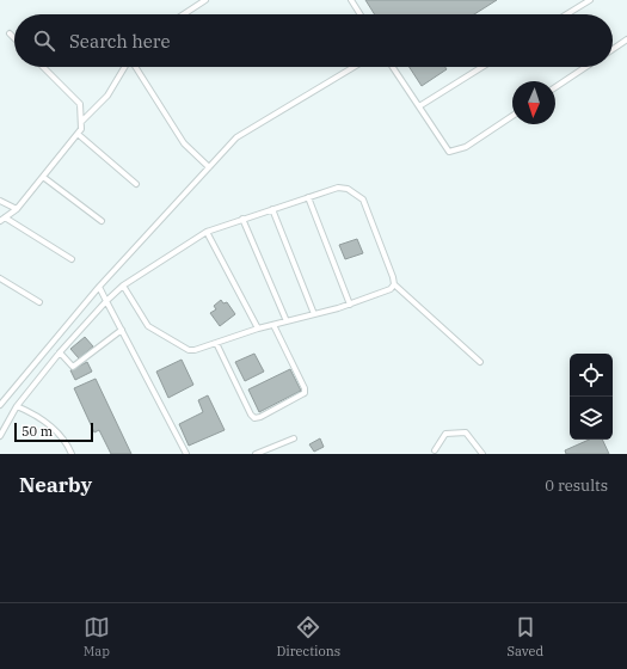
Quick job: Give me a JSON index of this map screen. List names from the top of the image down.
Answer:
{
  "scale_bar": "50 m",
  "north": "bottom",
  "page": {
    "search": "Search here",
    "scale": "50 m",
    "heading": ["Nearby", "0 results"],
    "nav": ["Map", "Directions", "Saved"]
  }
}
